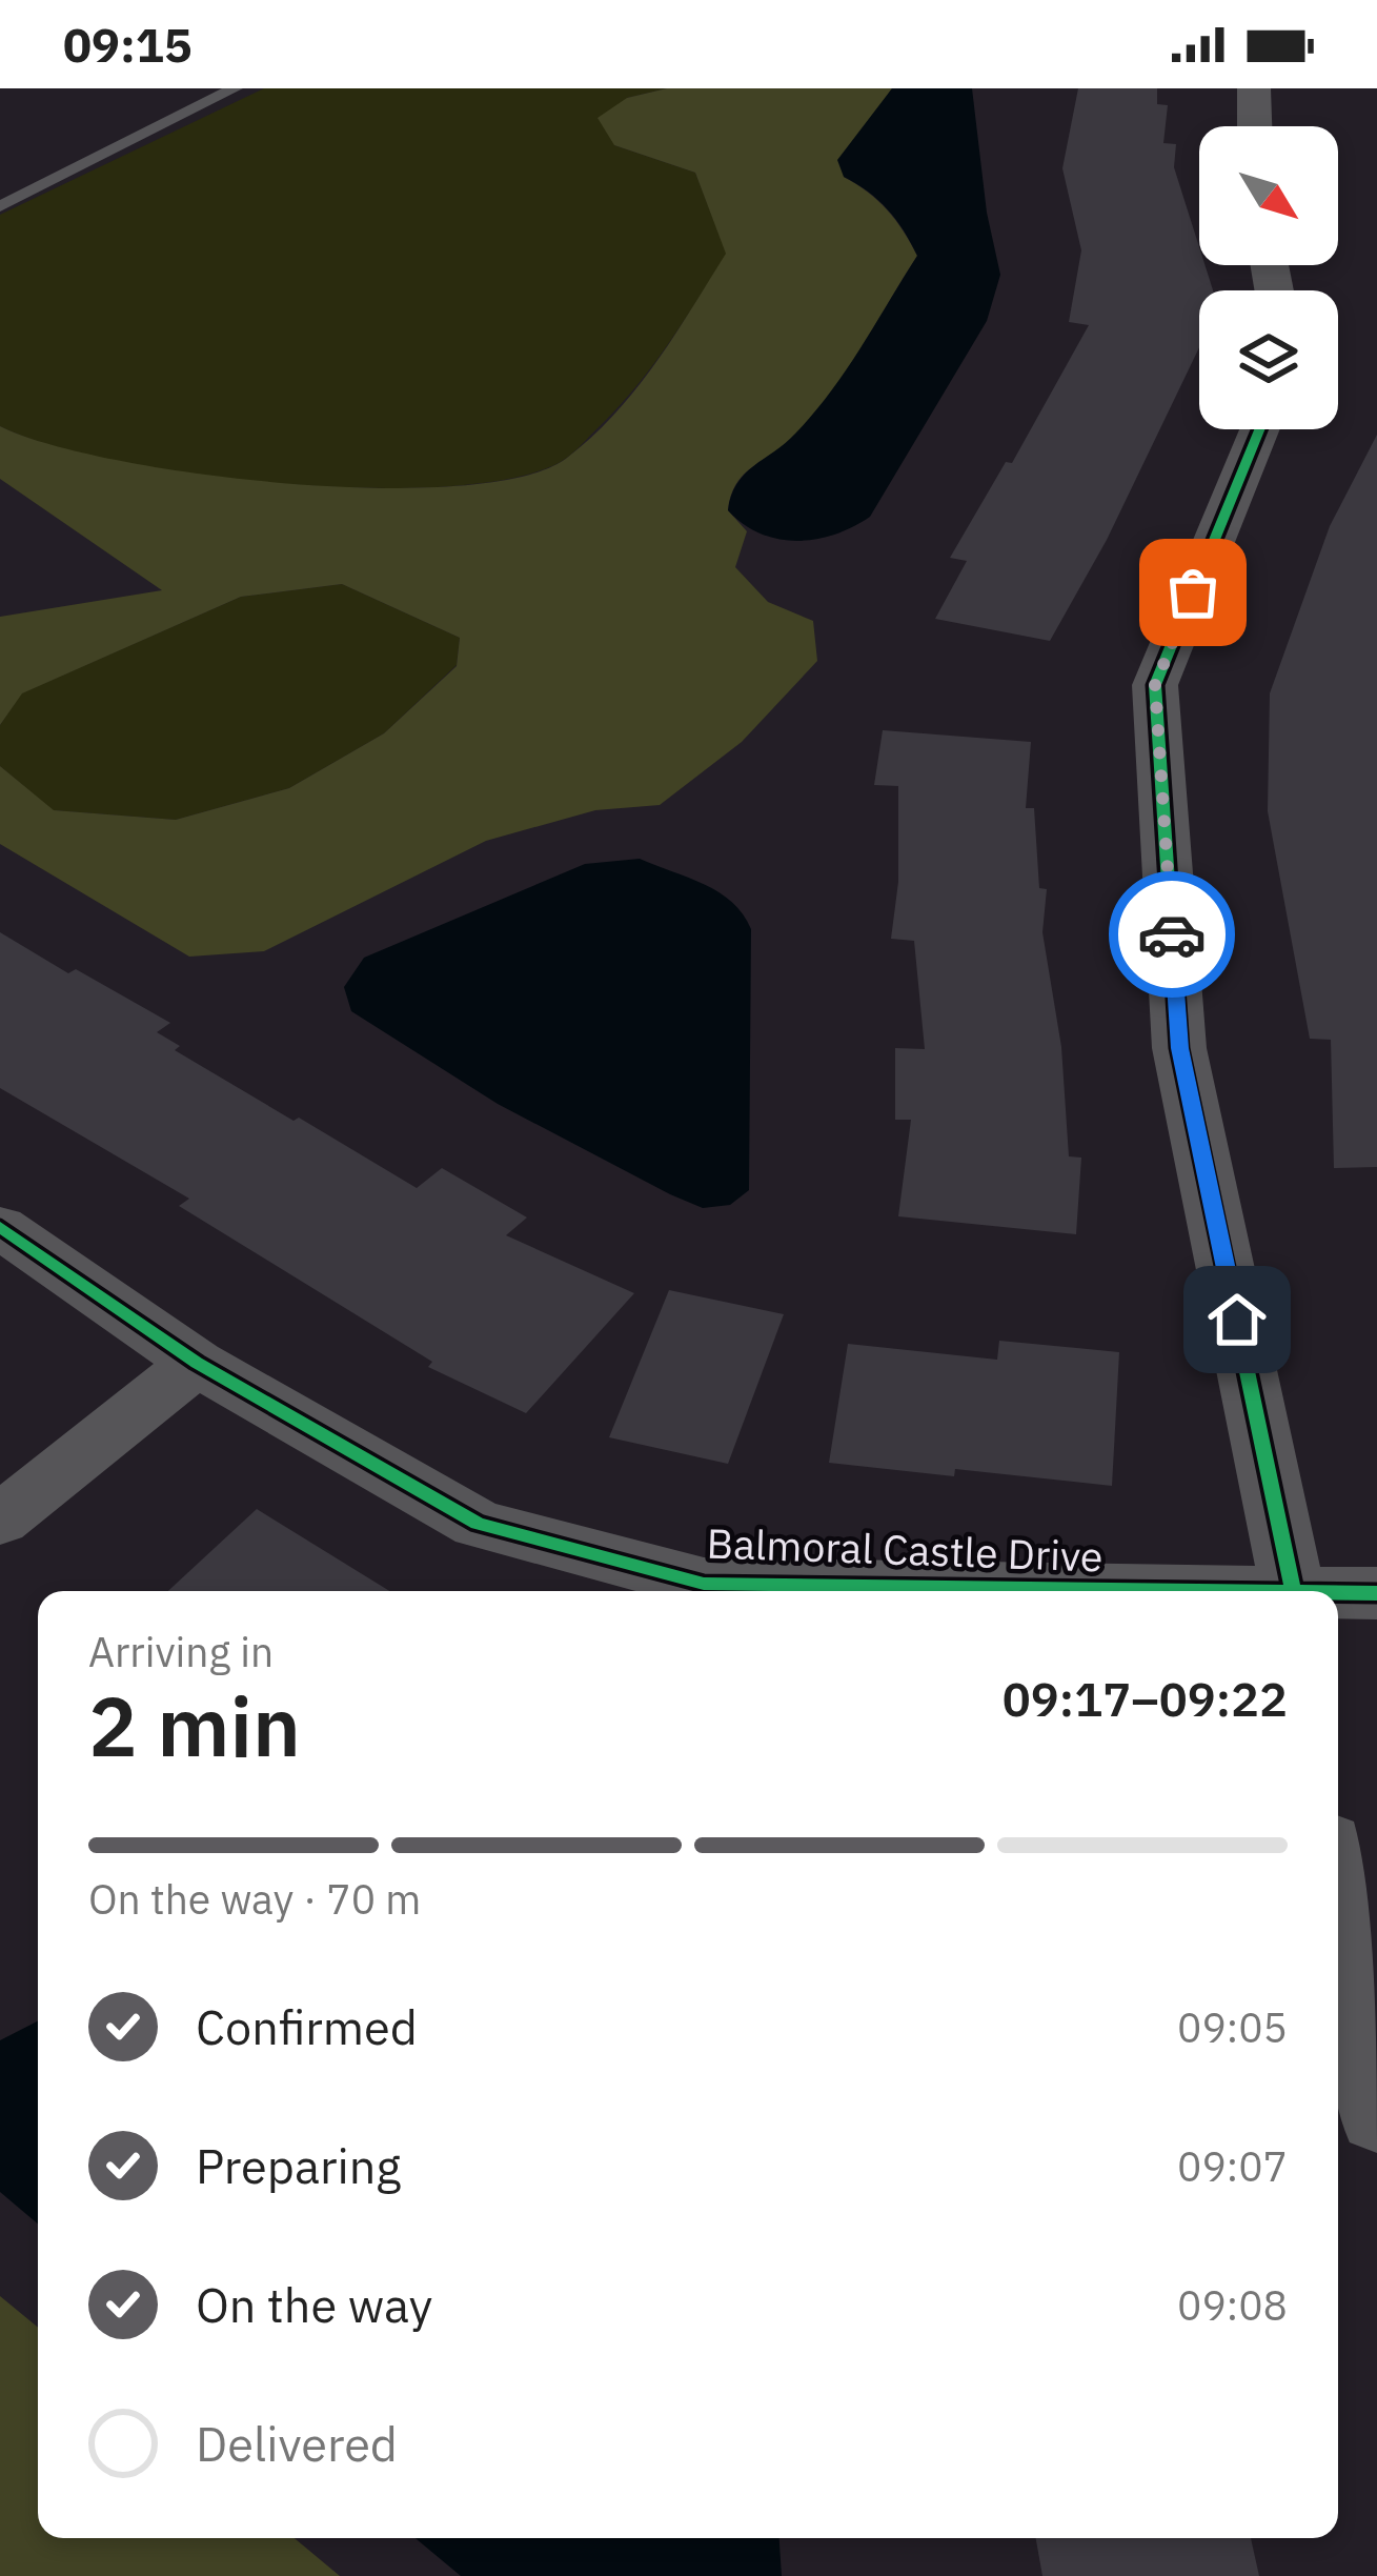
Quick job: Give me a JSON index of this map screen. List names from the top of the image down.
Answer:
{
  "streets": {
    "street": ["Balmoral Castle Drive"]
  },
  "north": "bottom right",
  "page": {
    "status": "09:15",
    "heading": ["2 min", "Arriving in", "09:17–09:22"],
    "bar": "On the way · 70 m",
    "list": [
      ["Confirmed", "09:05"],
      ["Preparing", "09:07"],
      ["On the way", "09:08"],
      "Delivered"
    ]
  }
}
